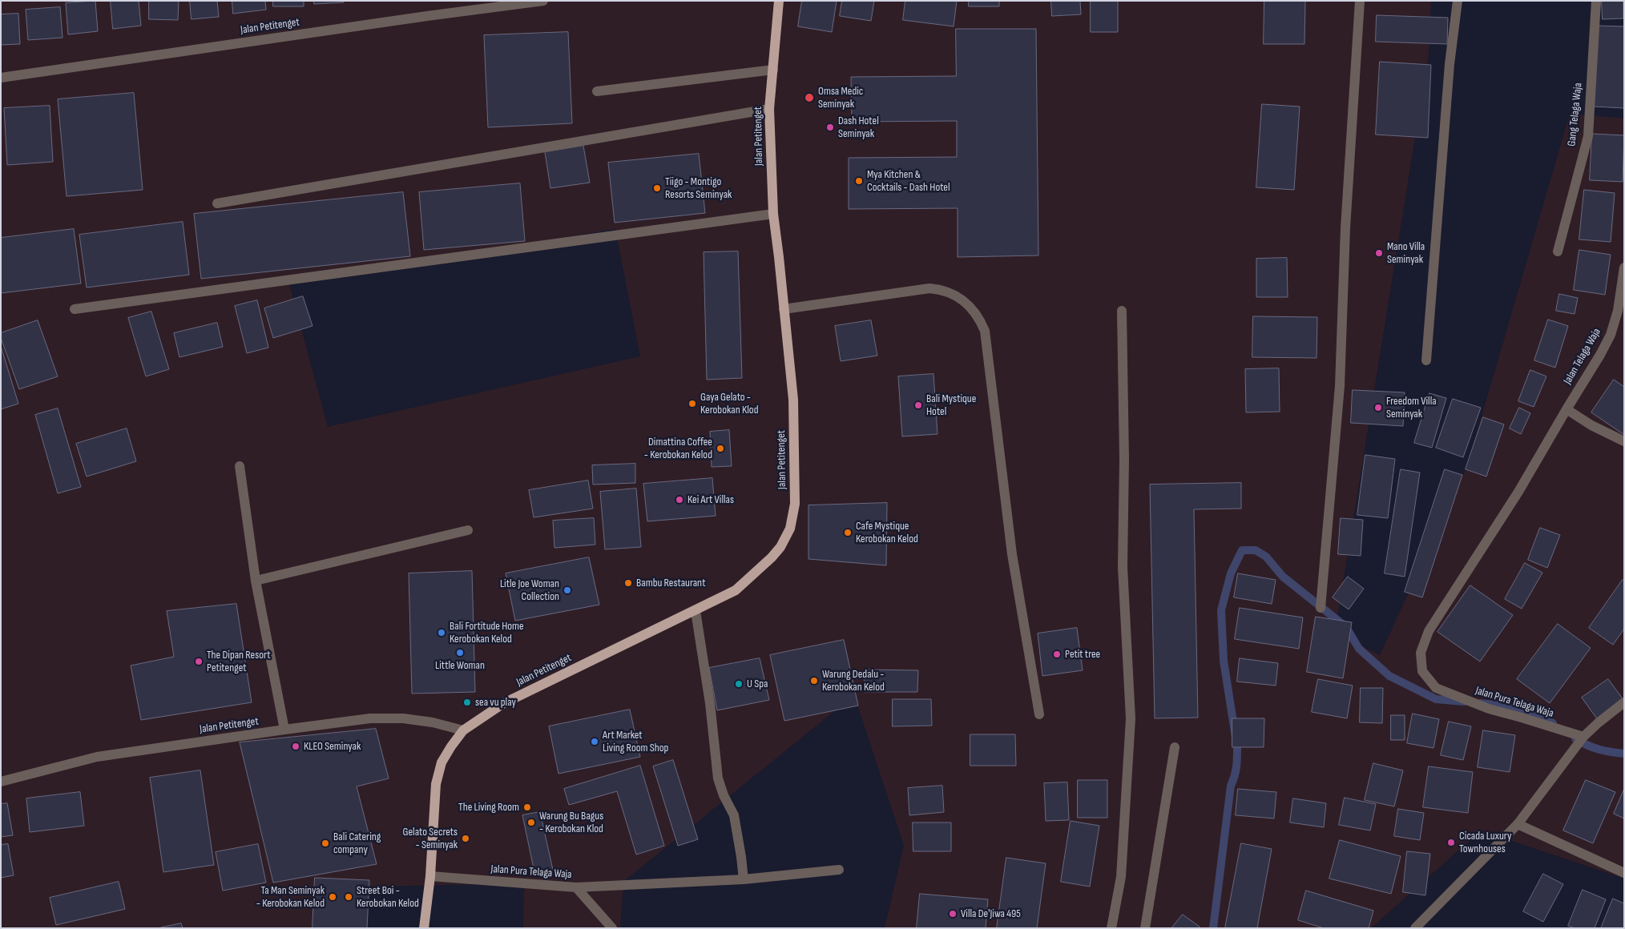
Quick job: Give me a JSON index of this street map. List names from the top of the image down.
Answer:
{
  "streets": {
    "main road": ["Jalan Petitenget"],
    "street": ["Gang Telaga Waja", "Jalan Telaga Waja", "Jalan Pura Telaga Waja"]
  },
  "crossings": [
    ["Jalan Petitenget", "Jalan Pura Telaga Waja"],
    ["Jalan Telaga Waja", "Jalan Pura Telaga Waja"]
  ],
  "places": [
    "Omsa Medic Seminyak",
    "Dash Hotel Seminyak",
    "Mya Kitchen & Cocktails - Dash Hotel",
    "Tiigo - Montigo Resorts Seminyak",
    "Mano Villa Seminyak",
    "Gaya Gelato - Kerobokan Klod",
    "Bali Mystique Hotel",
    "Freedom Villa Seminyak",
    "Dimattina Coffee - Kerobokan Kelod",
    "Kei Art Villas",
    "Cafe Mystique Kerobokan Kelod",
    "Bambu Restaurant",
    "Litle Joe Woman Collection",
    "Bali Fortitude Home Kerobokan Kelod",
    "Little Woman",
    "Petit tree",
    "The Dipan Resort Petitenget",
    "Warung Dedalu - Kerobokan Kelod",
    "U Spa",
    "sea vu play",
    "Art Market Living Room Shop",
    "KLEO Seminyak",
    "The Living Room",
    "Warung Bu Bagus - Kerobokan Klod",
    "Gelato Secrets - Seminyak",
    "Cicada Luxury Townhouses",
    "Bali Catering company",
    "Ta Man Seminyak - Kerobokan Kelod",
    "Street Boi - Kerobokan Kelod",
    "Villa De'Jiwa 495"
  ]
}
